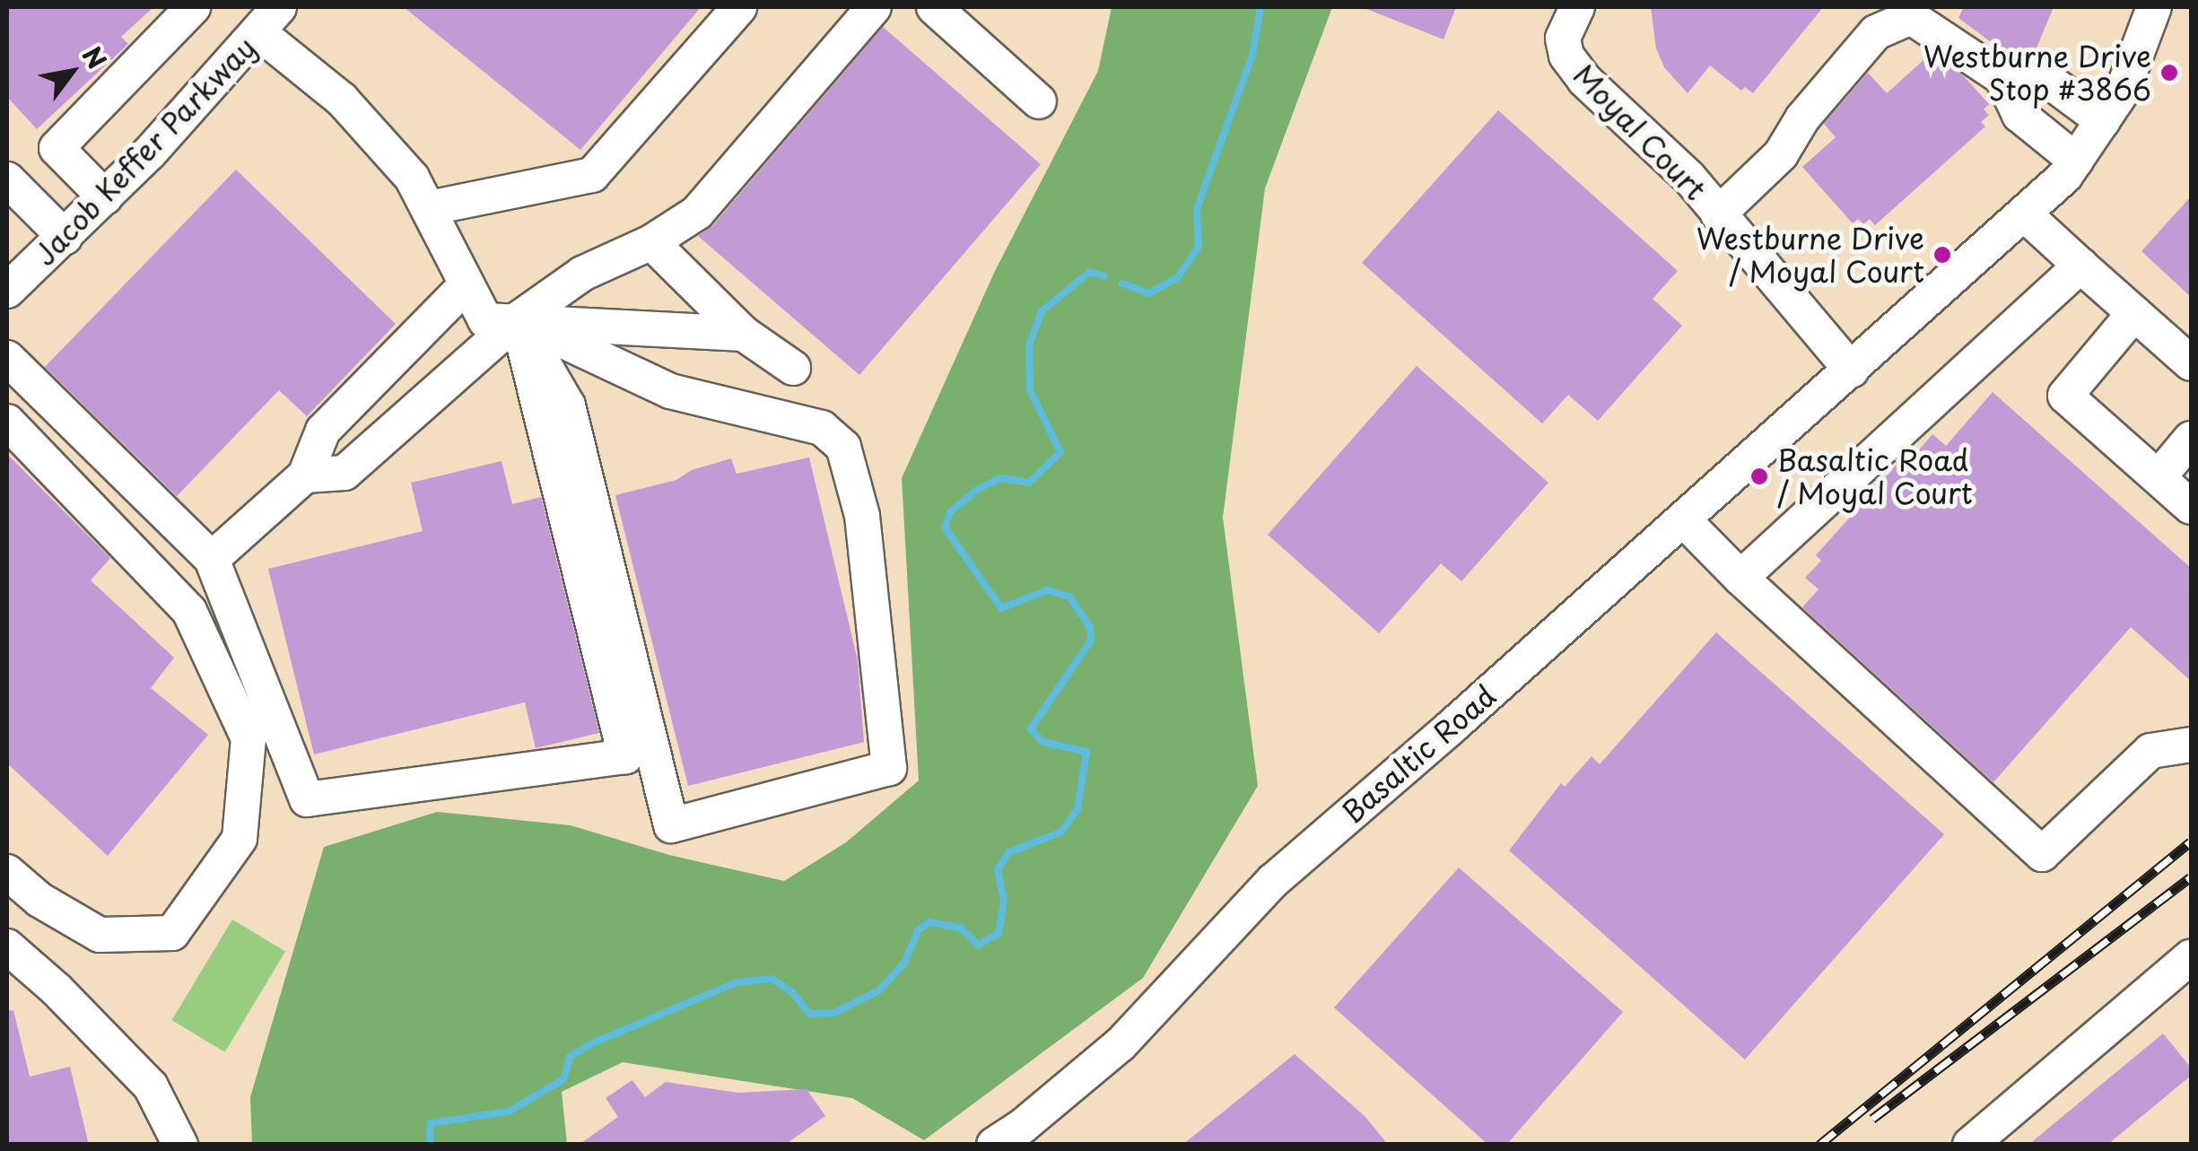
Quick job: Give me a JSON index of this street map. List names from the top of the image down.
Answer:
{
  "streets": {
    "street": ["Moyal Court", "Jacob Keffer Parkway", "Basaltic Road"]
  },
  "crossings": [
    ["Moyal Court", "Basaltic Road"]
  ],
  "places": ["Westburne Drive Stop #3866", "Westburne Drive / Moyal Court", "Basaltic Road / Moyal Court"],
  "north": "top right"
}
